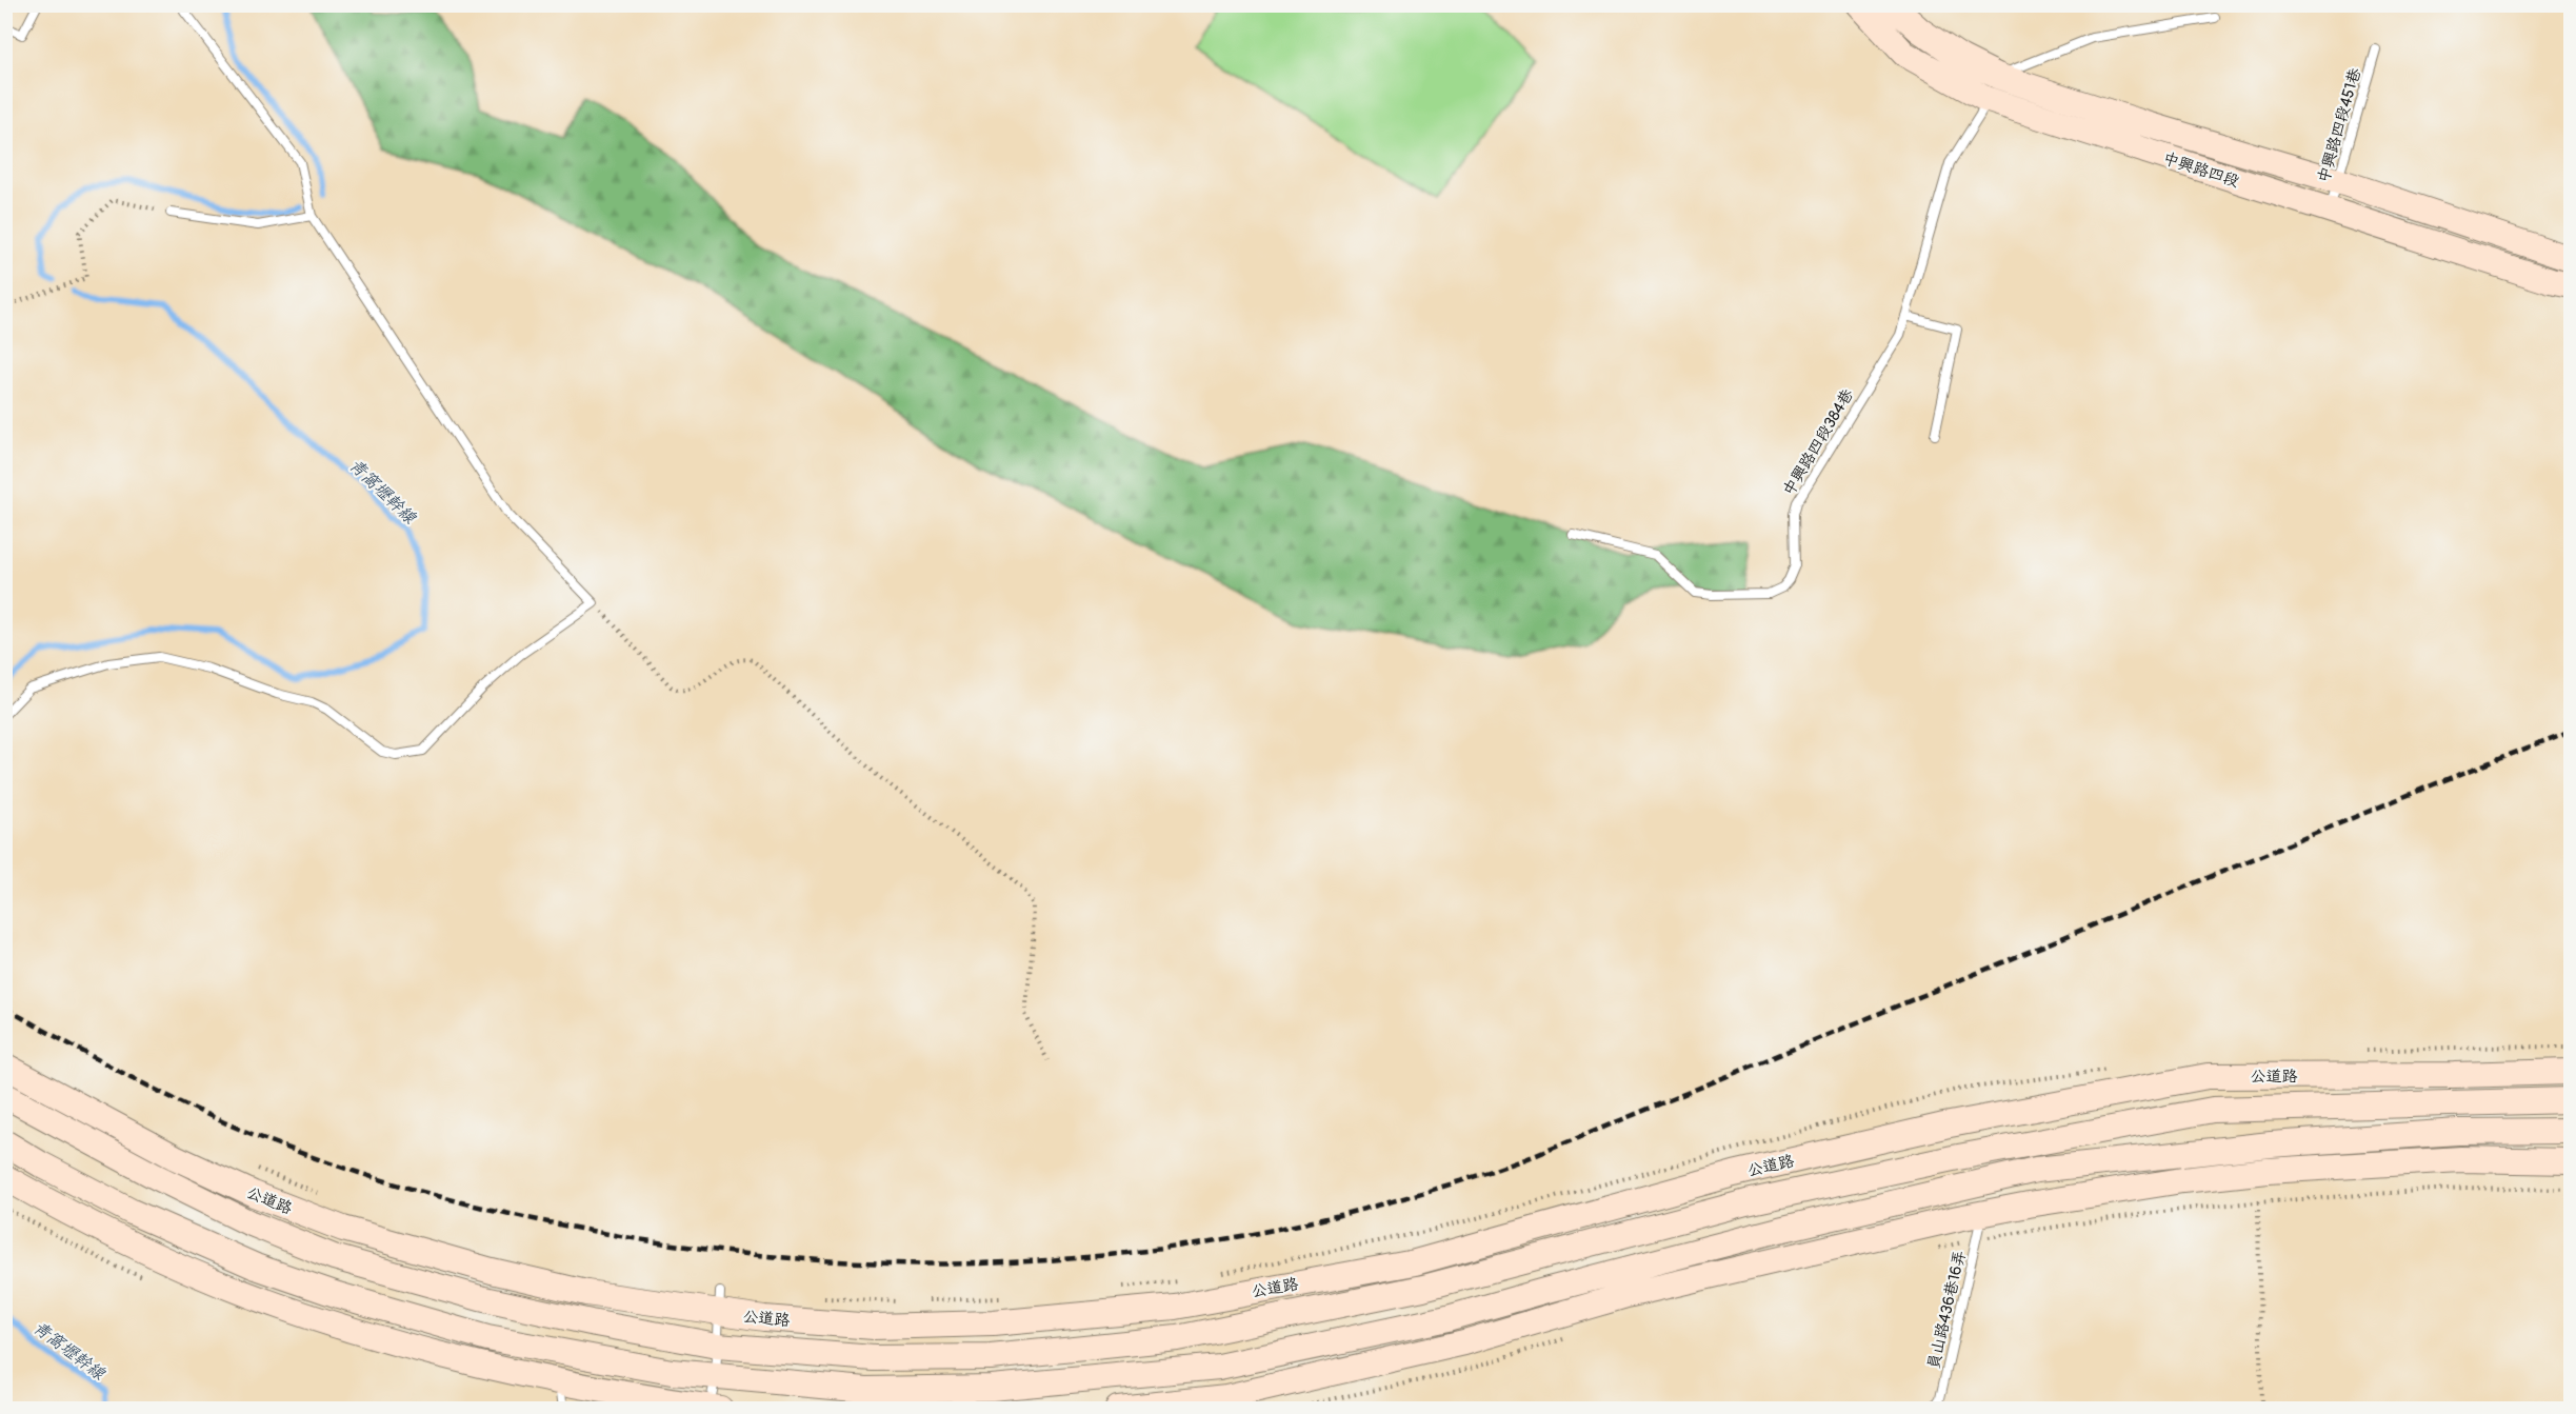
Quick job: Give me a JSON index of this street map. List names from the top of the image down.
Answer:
{
  "streets": {
    "street": ["中興路四段", "公道路"],
    "lane": ["中興路四段451巷", "中興路四段384巷", "員山路436巷16弄"]
  },
  "crossings": [
    ["中興路四段451巷", "中興路四段"],
    ["中興路四段", "中興路四段384巷"]
  ],
  "water": ["青窩壢幹線"]
}
